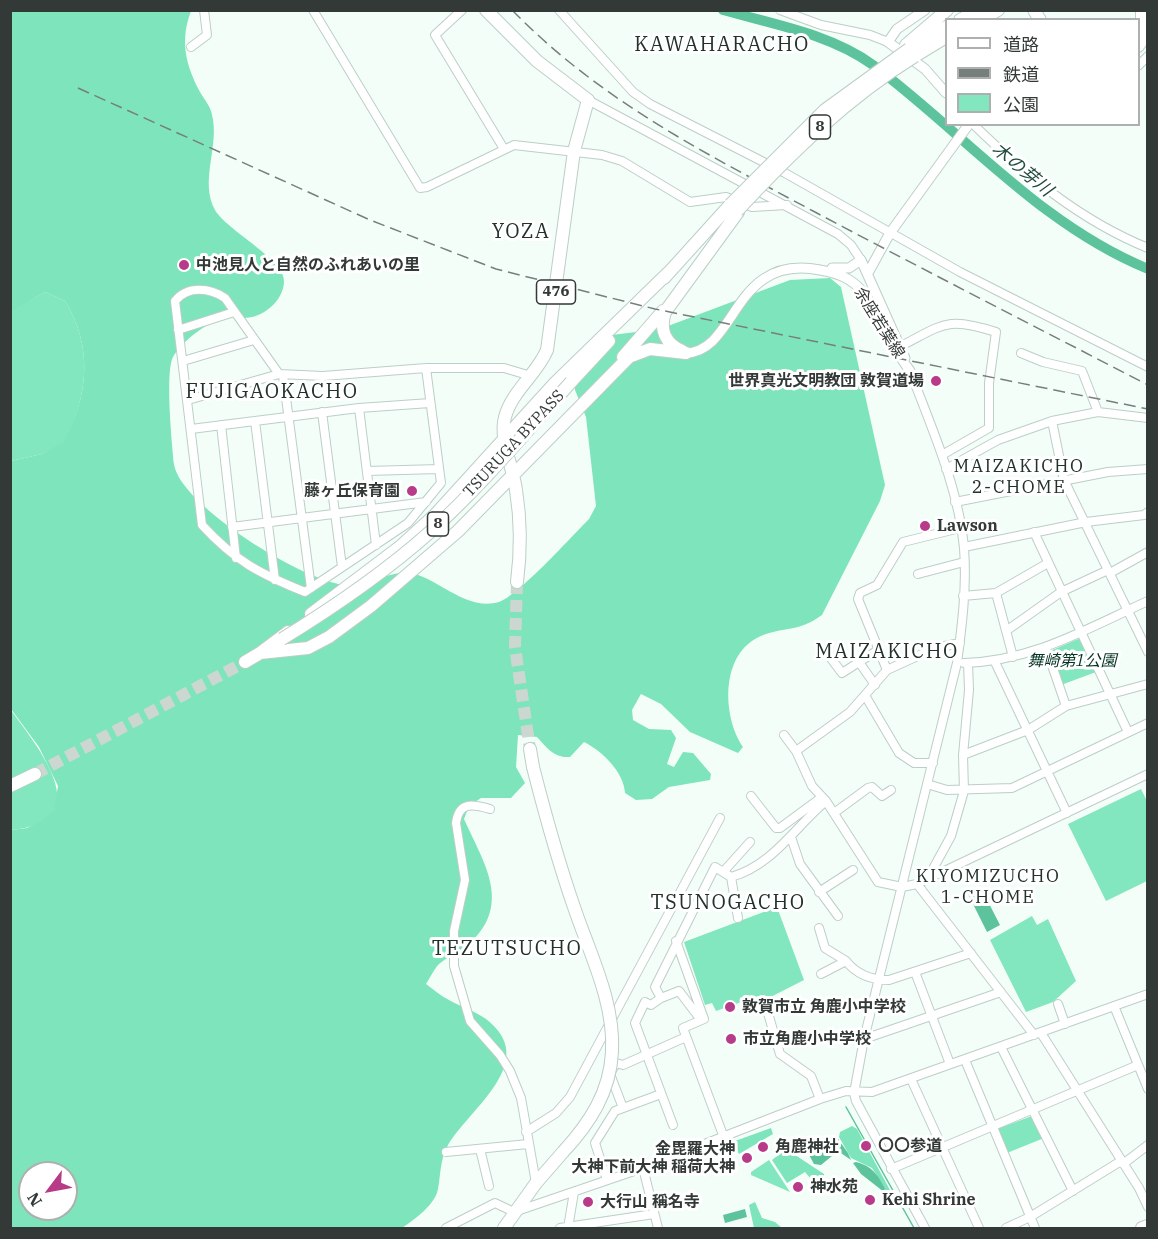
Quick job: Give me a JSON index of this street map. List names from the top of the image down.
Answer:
{
  "streets": {
    "highway": ["8", "476", "TSURUGA BYPASS"],
    "main road": ["余座若葉線"]
  },
  "crossings": [
    ["8", "TSURUGA BYPASS"]
  ],
  "districts": [
    "KAWAHARACHO",
    "YOZA",
    "FUJIGAOKACHO",
    "MAIZAKICHO 2-CHOME",
    "MAIZAKICHO",
    "KIYOMIZUCHO 1-CHOME",
    "TSUNOGACHO",
    "TEZUTSUCHO"
  ],
  "water": ["木の芽川"],
  "parks": ["舞崎第1公園"],
  "places": [
    "中池見人と自然のふれあいの里",
    "世界真光文明教団 敦賀道場",
    "藤ヶ丘保育園",
    "Lawson",
    "敦賀市立 角鹿小中学校",
    "市立角鹿小中学校",
    "〇〇参道",
    "角鹿神社",
    "金毘羅大神 大神下前大神 稲荷大神",
    "神水苑",
    "Kehi Shrine",
    "大行山 稱名寺"
  ],
  "legend": ["道路", "鉄道", "公園"],
  "north": "bottom left"
}
